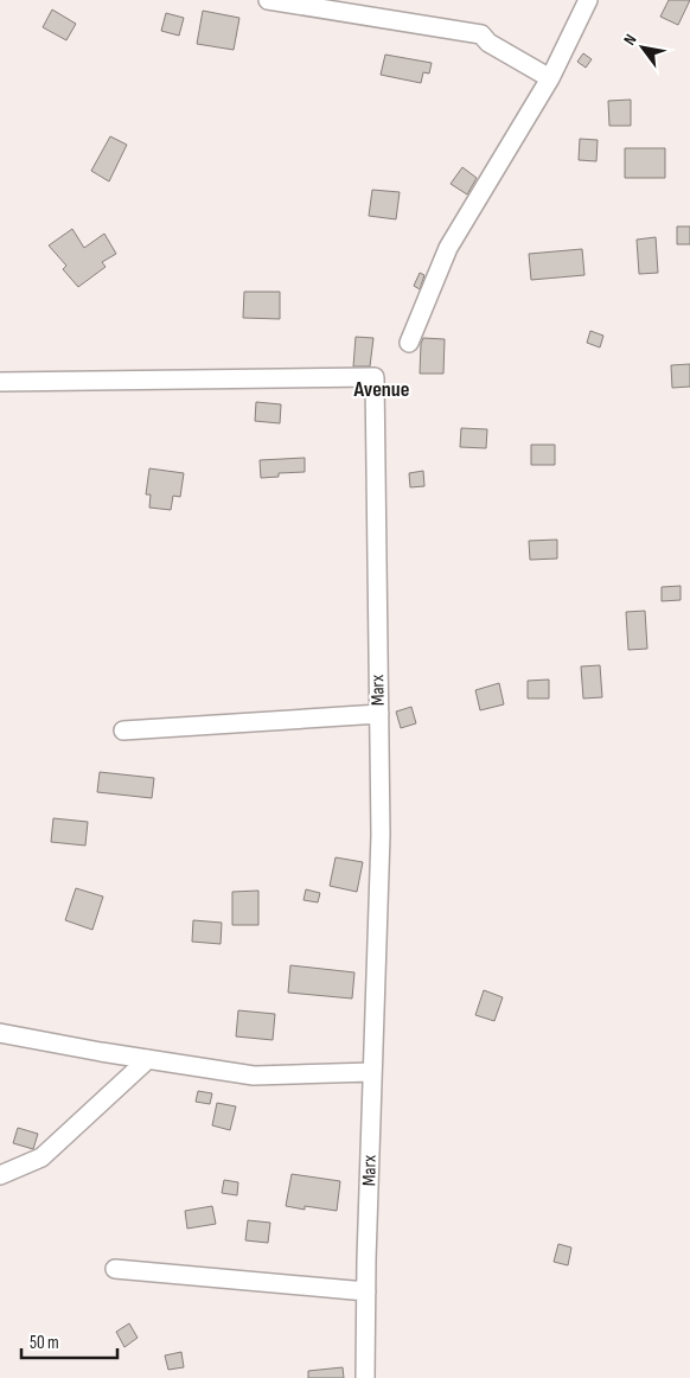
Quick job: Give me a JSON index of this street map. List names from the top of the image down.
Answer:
{
  "streets": {
    "street": ["Marx"]
  },
  "districts": ["Avenue"],
  "scale_bar": "50 m",
  "north": "top left"
}
